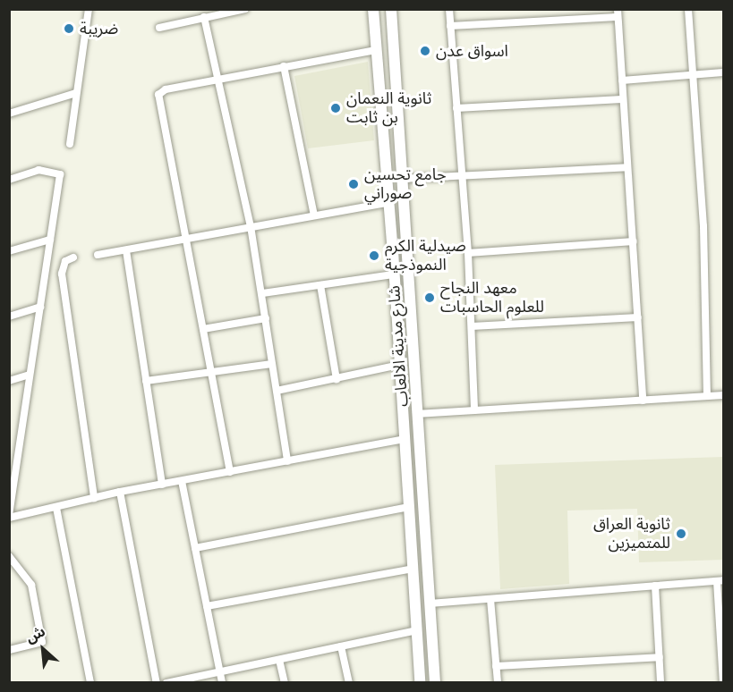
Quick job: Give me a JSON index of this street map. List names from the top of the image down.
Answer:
{
  "streets": {
    "main road": ["شارع مدينة الالعاب"]
  },
  "places": [
    "ضريبة",
    "اسواق عدن",
    "ثانوية النعمان بن ثابت",
    "جامع تحسين صوراني",
    "صيدلية الكرم النموذجية",
    "معهد النجاح للعلوم الحاسبات",
    "ثانوية العراق للمتميزين"
  ],
  "north": "top left"
}
